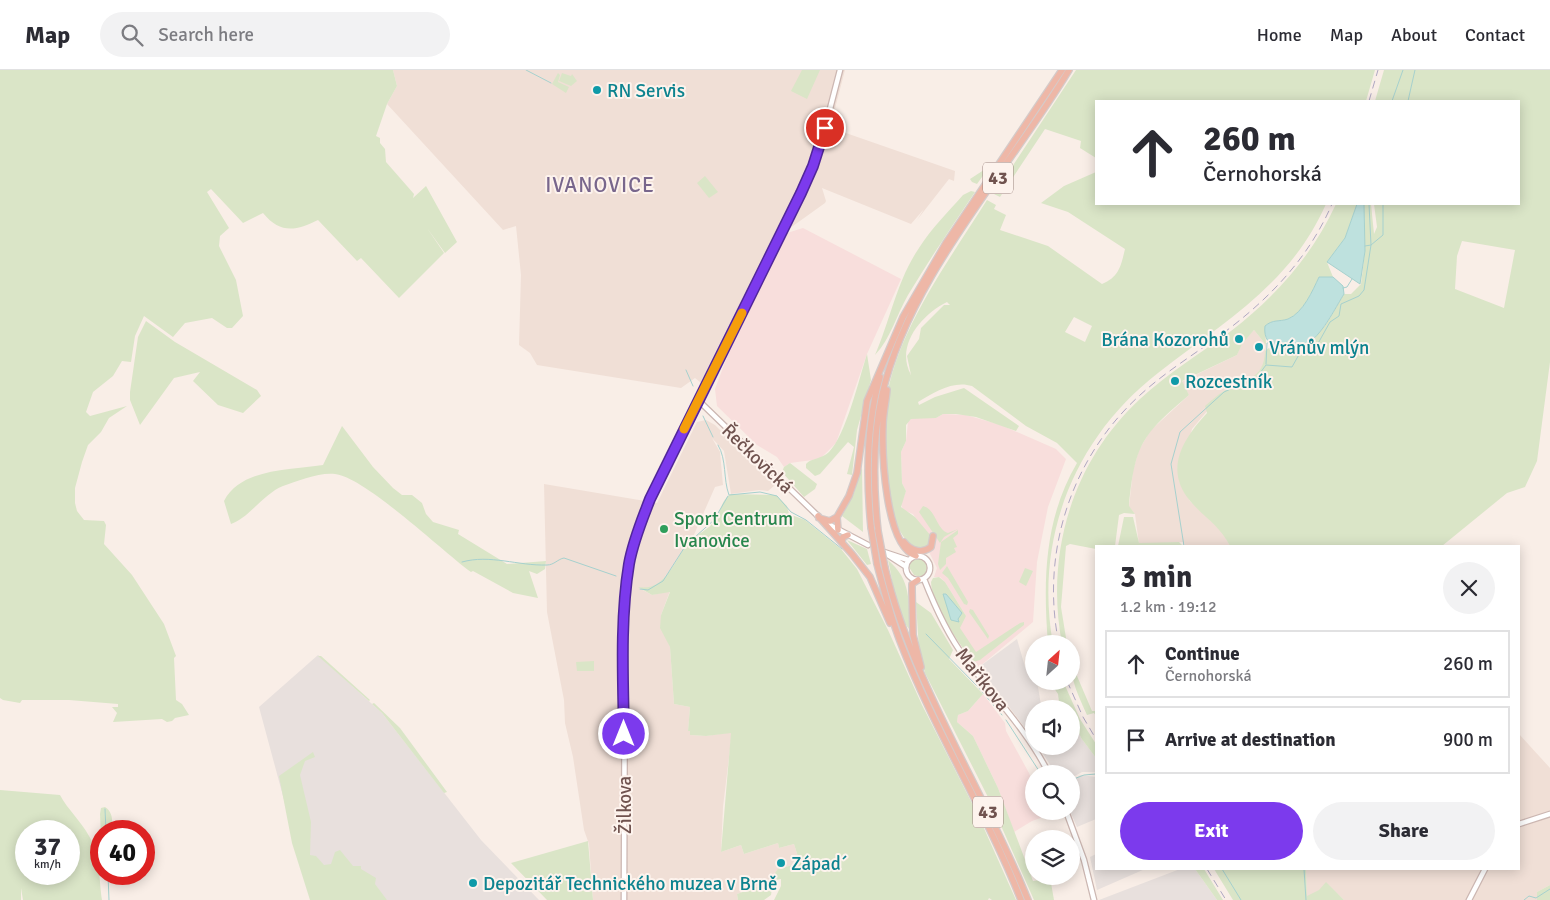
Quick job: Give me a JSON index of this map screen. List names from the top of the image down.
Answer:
{
  "streets": {
    "highway": ["43"],
    "street": ["Řečkovická", "Maříkova", "Žilkova"]
  },
  "crossings": [
    ["Řečkovická", "Žilkova"]
  ],
  "districts": ["IVANOVICE"],
  "places": [
    "RN Servis",
    "Brána Kozorohů",
    "Vránův mlýn",
    "Rozcestník",
    "Sport Centrum Ivanovice",
    "Západ´",
    "Depozitář Technického muzea v Brně"
  ],
  "north": "top right",
  "page": {
    "header": "Map",
    "search": "Search here",
    "nav": [
      "Home",
      "Map",
      "About",
      "Contact"
    ],
    "turn": ["260 m", "Černohorská"],
    "heading": ["3 min", "1.2 km · 19:12"],
    "list": [
      {
        "name": "Continue",
        "note": "Černohorská",
        "value": "260 m"
      },
      {
        "name": "Arrive at destination",
        "value": "900 m"
      }
    ],
    "buttons": ["Exit", "Share"],
    "speed": "37 km/h",
    "limit": "40"
  }
}
